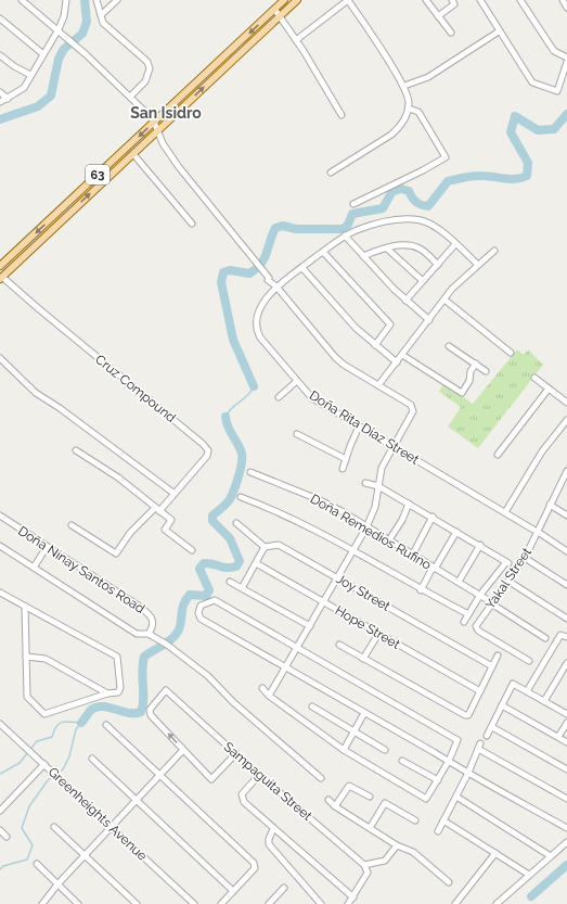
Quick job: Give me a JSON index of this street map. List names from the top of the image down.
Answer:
{
  "streets": {
    "main road": ["63"],
    "street": [
      "Cruz Compound",
      "Doña Rita Diaz Street",
      "Doña Remedios Rufino",
      "Doña Ninay Santos Road",
      "Yakal Street",
      "Joy Street",
      "Hope Street",
      "Sampaguita Street",
      "Greenheights Avenue"
    ]
  },
  "crossings": [
    ["63", "Cruz Compound"],
    ["Doña Rita Diaz Street", "Yakal Street"],
    ["Doña Remedios Rufino", "Yakal Street"]
  ],
  "districts": ["San Isidro"]
}
